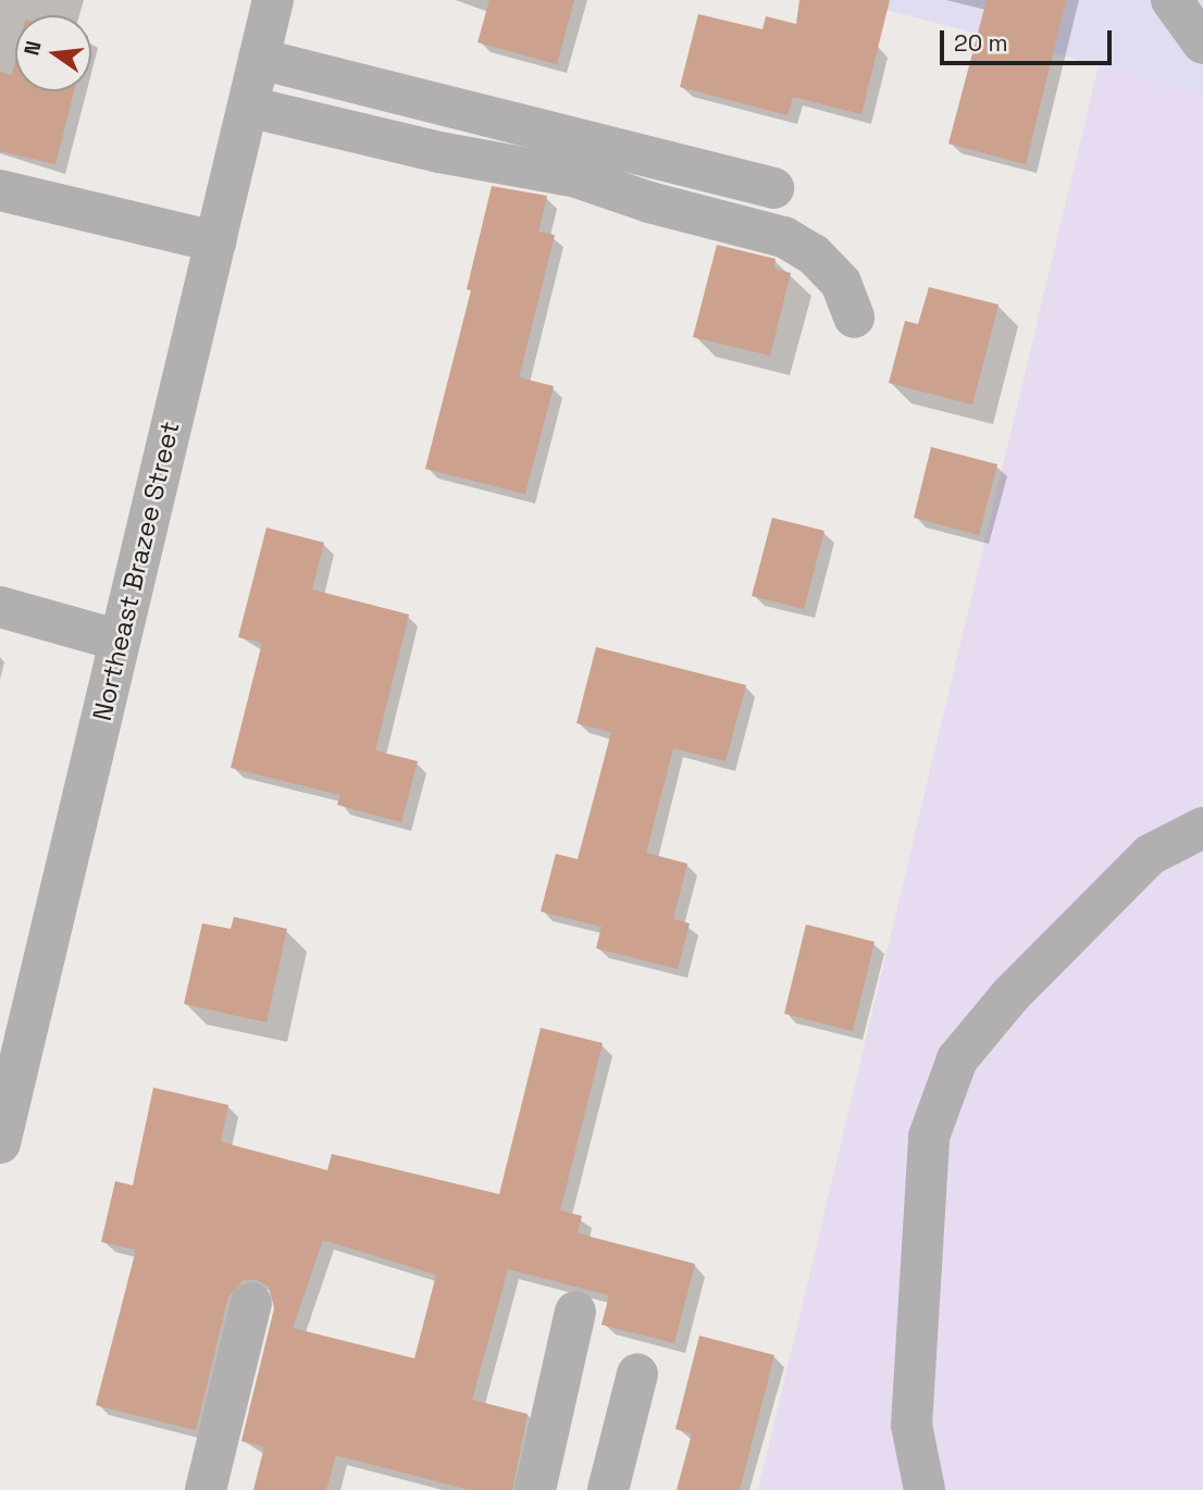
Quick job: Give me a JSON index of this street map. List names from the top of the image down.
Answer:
{
  "streets": {
    "street": ["Northeast Brazee Street"]
  },
  "scale_bar": "20 m",
  "north": "left"
}
